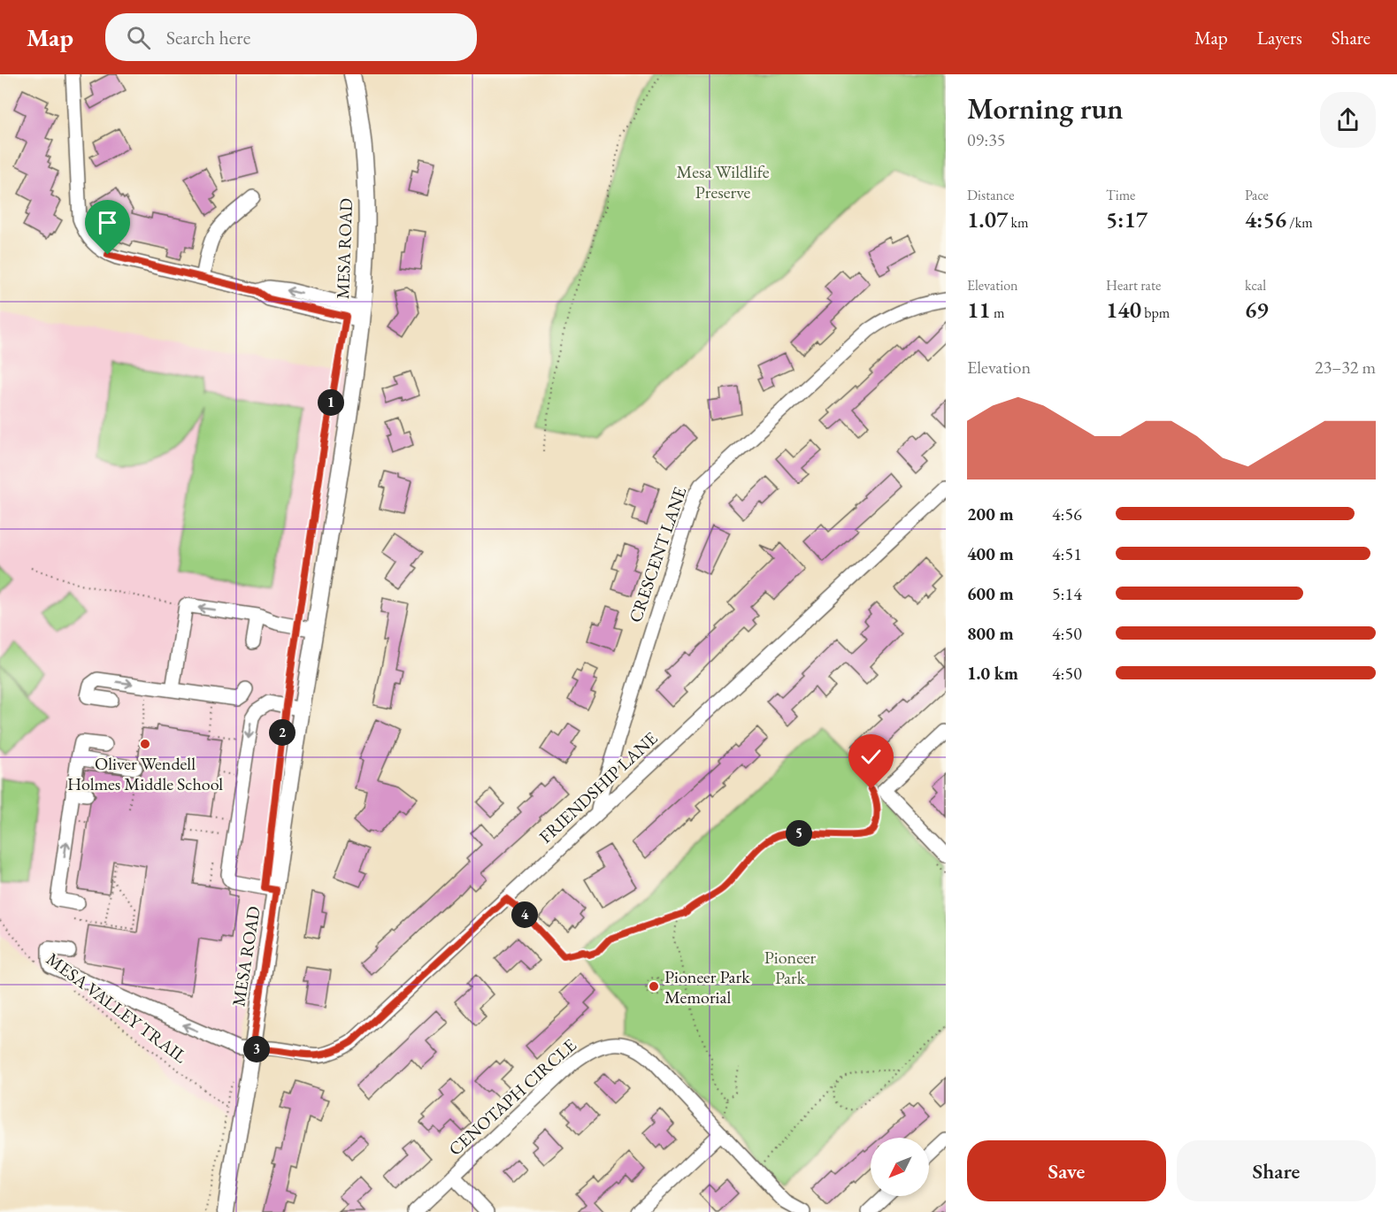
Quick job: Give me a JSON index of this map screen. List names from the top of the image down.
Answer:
{
  "streets": {
    "main road": ["MESA ROAD"],
    "street": ["CRESCENT LANE", "FRIENDSHIP LANE", "CENOTAPH CIRCLE"],
    "path": ["MESA VALLEY TRAIL"]
  },
  "crossings": [
    ["MESA ROAD", "FRIENDSHIP LANE"],
    ["CRESCENT LANE", "FRIENDSHIP LANE"]
  ],
  "parks": ["Mesa Wildlife Preserve", "Pioneer Park"],
  "places": ["Oliver Wendell Holmes Middle School", "Pioneer Park Memorial"],
  "north": "bottom left",
  "page": {
    "header": "Map",
    "search": "Search here",
    "nav": ["Map", "Layers", "Share"],
    "heading": ["Morning run", "09:35"],
    "stats": [
      ["Distance", "1.07 km"],
      ["Time", "5:17"],
      ["Pace", "4:56 /km"],
      ["Elevation", "11 m"],
      ["Heart rate", "140 bpm"],
      ["kcal", "69"]
    ],
    "chart": ["Elevation", "23–32 m"],
    "pins": [
      "1",
      "2",
      "5",
      "4",
      "3"
    ],
    "list": [
      {
        "name": "200 m",
        "note": "4:56"
      },
      {
        "name": "400 m",
        "note": "4:51"
      },
      {
        "name": "600 m",
        "note": "5:14"
      },
      {
        "name": "800 m",
        "note": "4:50"
      },
      {
        "name": "1.0 km",
        "note": "4:50"
      }
    ],
    "buttons": ["Save", "Share"]
  }
}
